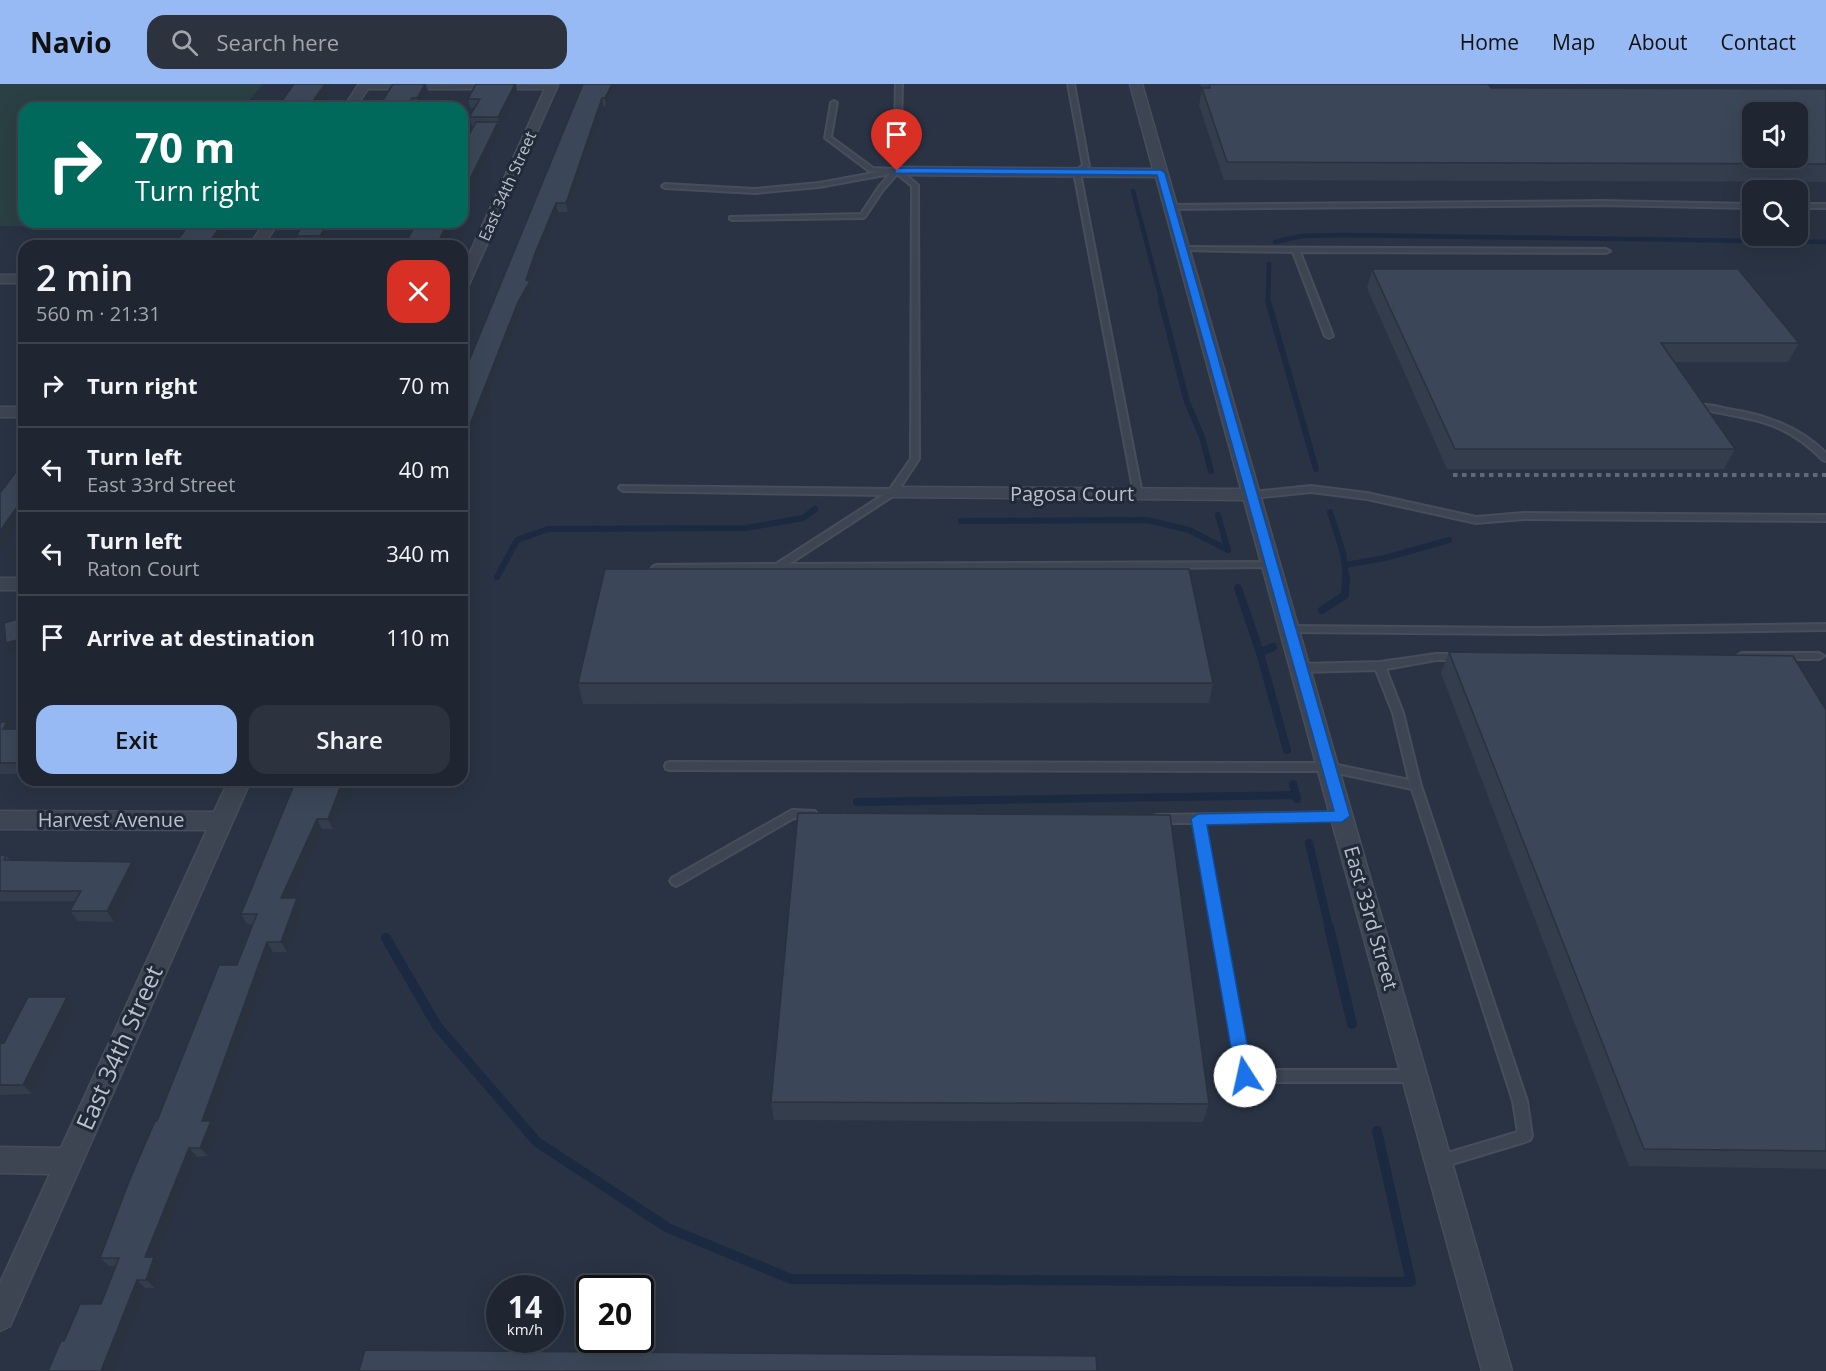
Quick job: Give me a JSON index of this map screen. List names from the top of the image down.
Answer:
{
  "streets": {
    "street": [
      "East 34th Street",
      "Pagosa Court",
      "Harvest Avenue",
      "East 33rd Street"
    ]
  },
  "crossings": [
    ["East 34th Street", "Harvest Avenue"],
    ["Pagosa Court", "East 33rd Street"]
  ],
  "page": {
    "header": "Navio",
    "search": "Search here",
    "nav": [
      "Home",
      "Map",
      "About",
      "Contact"
    ],
    "turn": ["70 m", "Turn right"],
    "heading": ["2 min", "560 m · 21:31"],
    "list": [
      {
        "name": "Turn right",
        "value": "70 m"
      },
      {
        "name": "Turn left",
        "note": "East 33rd Street",
        "value": "40 m"
      },
      {
        "name": "Turn left",
        "note": "Raton Court",
        "value": "340 m"
      },
      {
        "name": "Arrive at destination",
        "value": "110 m"
      }
    ],
    "buttons": ["Exit", "Share"],
    "speed": "14 km/h",
    "limit": "20"
  }
}
